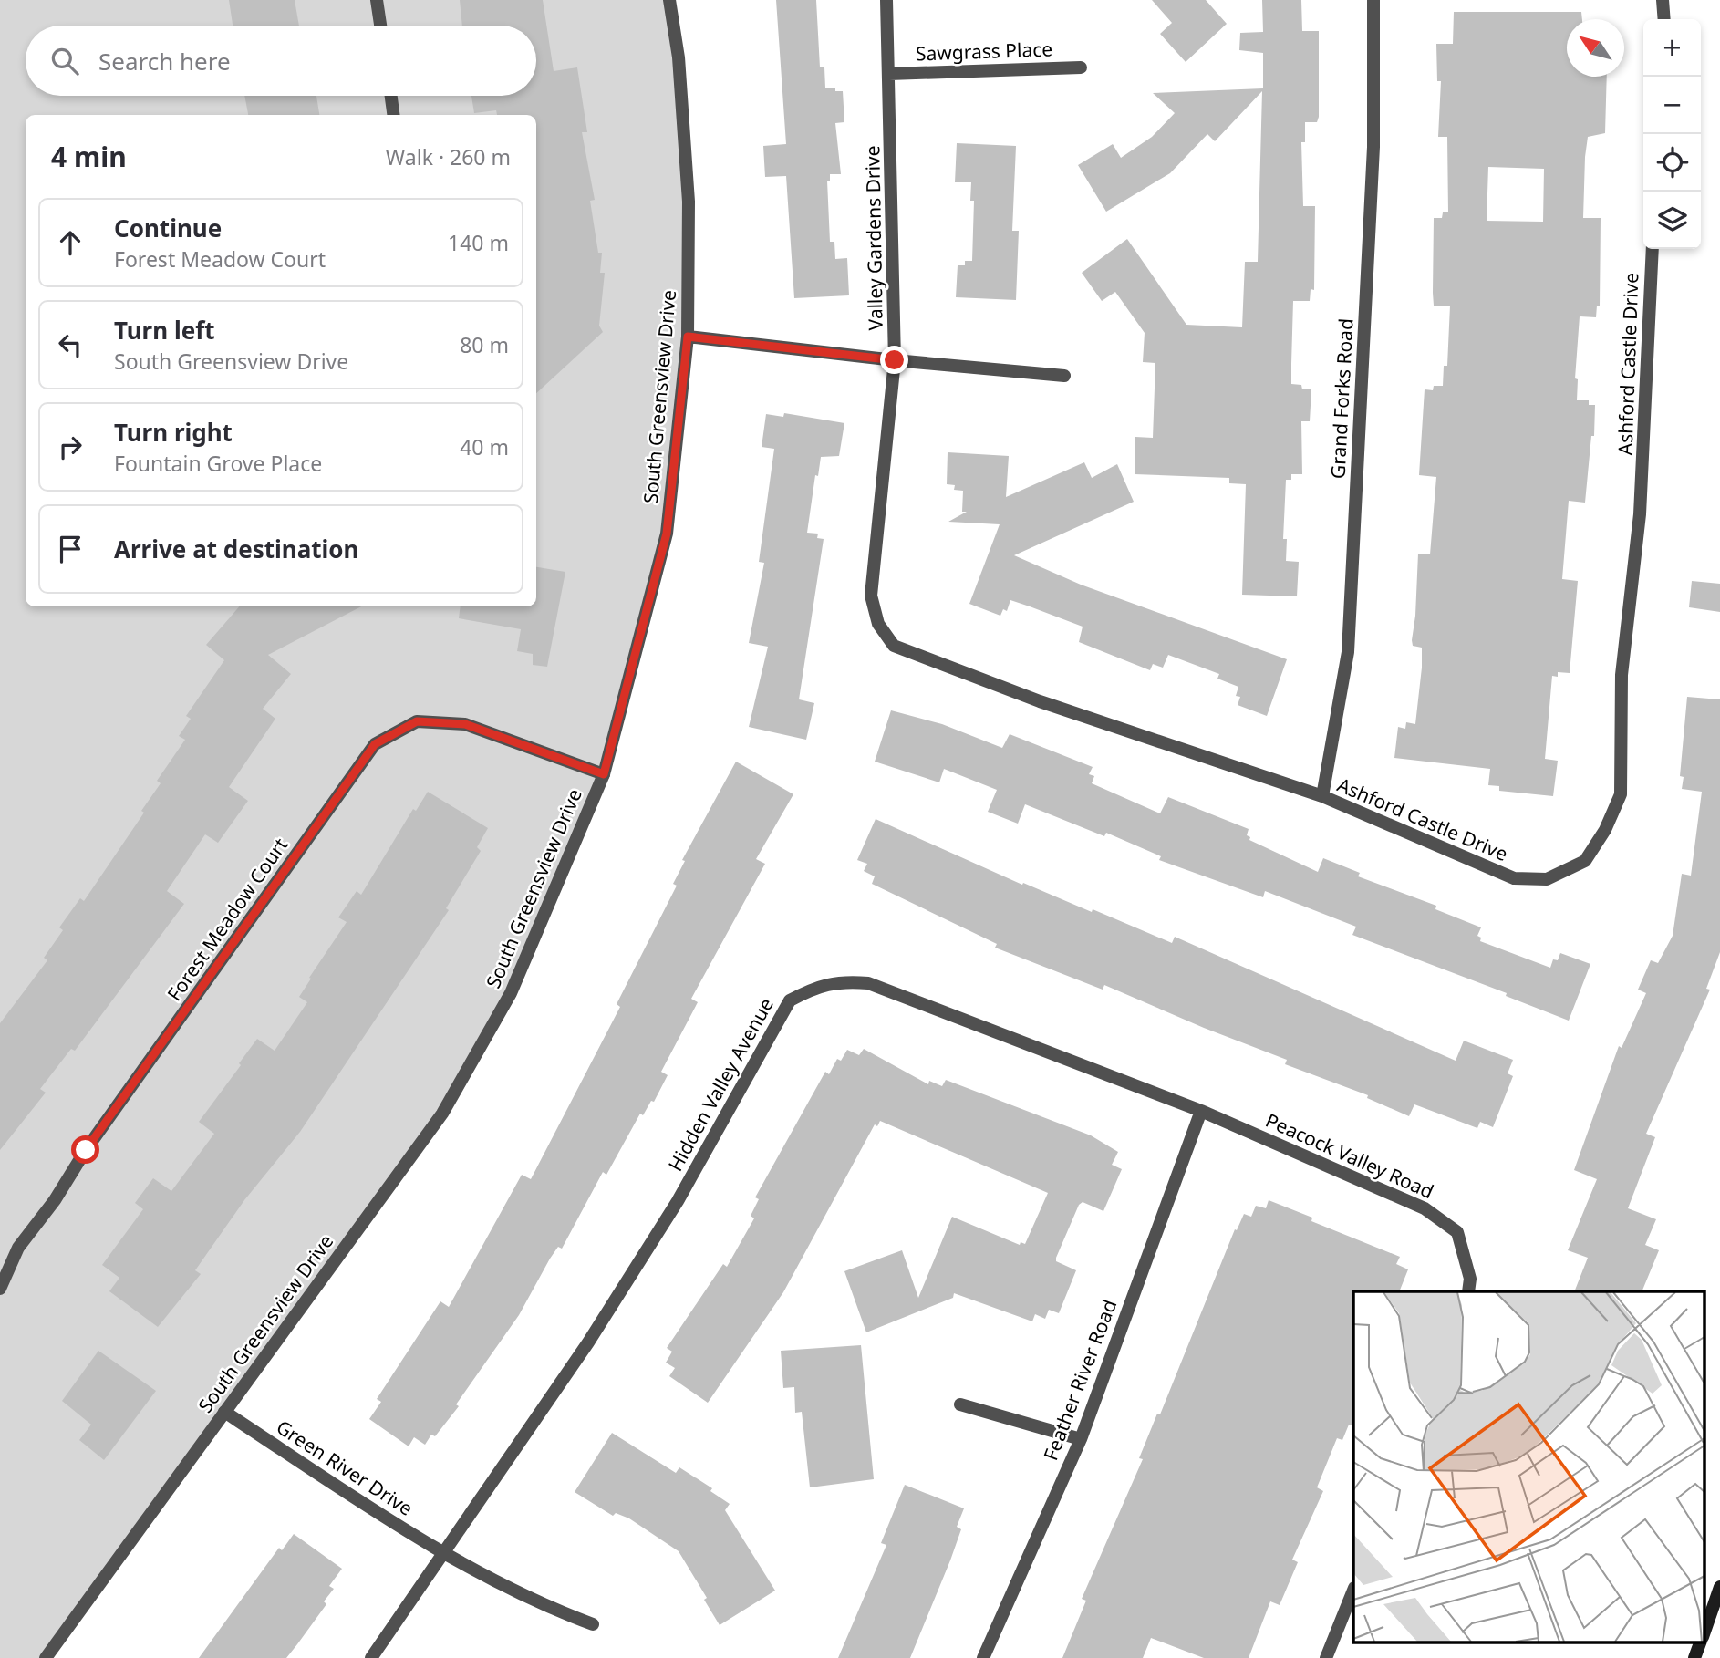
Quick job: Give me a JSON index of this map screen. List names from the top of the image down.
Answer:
{
  "streets": {
    "street": [
      "Sawgrass Place",
      "Valley Gardens Drive",
      "Ashford Castle Drive",
      "South Greensview Drive",
      "Grand Forks Road",
      "Forest Meadow Court",
      "Hidden Valley Avenue",
      "Peacock Valley Road",
      "Feather River Road",
      "Green River Drive"
    ]
  },
  "crossings": [
    ["Sawgrass Place", "Valley Gardens Drive"],
    ["Valley Gardens Drive", "Ashford Castle Drive"],
    ["Ashford Castle Drive", "Grand Forks Road"],
    ["South Greensview Drive", "Forest Meadow Court"],
    ["South Greensview Drive", "Green River Drive"],
    ["Hidden Valley Avenue", "Peacock Valley Road"],
    ["Hidden Valley Avenue", "Feather River Road"],
    ["Hidden Valley Avenue", "Green River Drive"],
    ["Peacock Valley Road", "Feather River Road"]
  ],
  "north": "top left",
  "page": {
    "map_buttons": ["+", "−"],
    "search": "Search here",
    "heading": ["4 min", "Walk · 260 m"],
    "list": [
      ["Continue", "Forest Meadow Court", "140 m"],
      ["Turn left", "South Greensview Drive", "80 m"],
      ["Turn right", "Fountain Grove Place", "40 m"],
      "Arrive at destination"
    ]
  }
}
